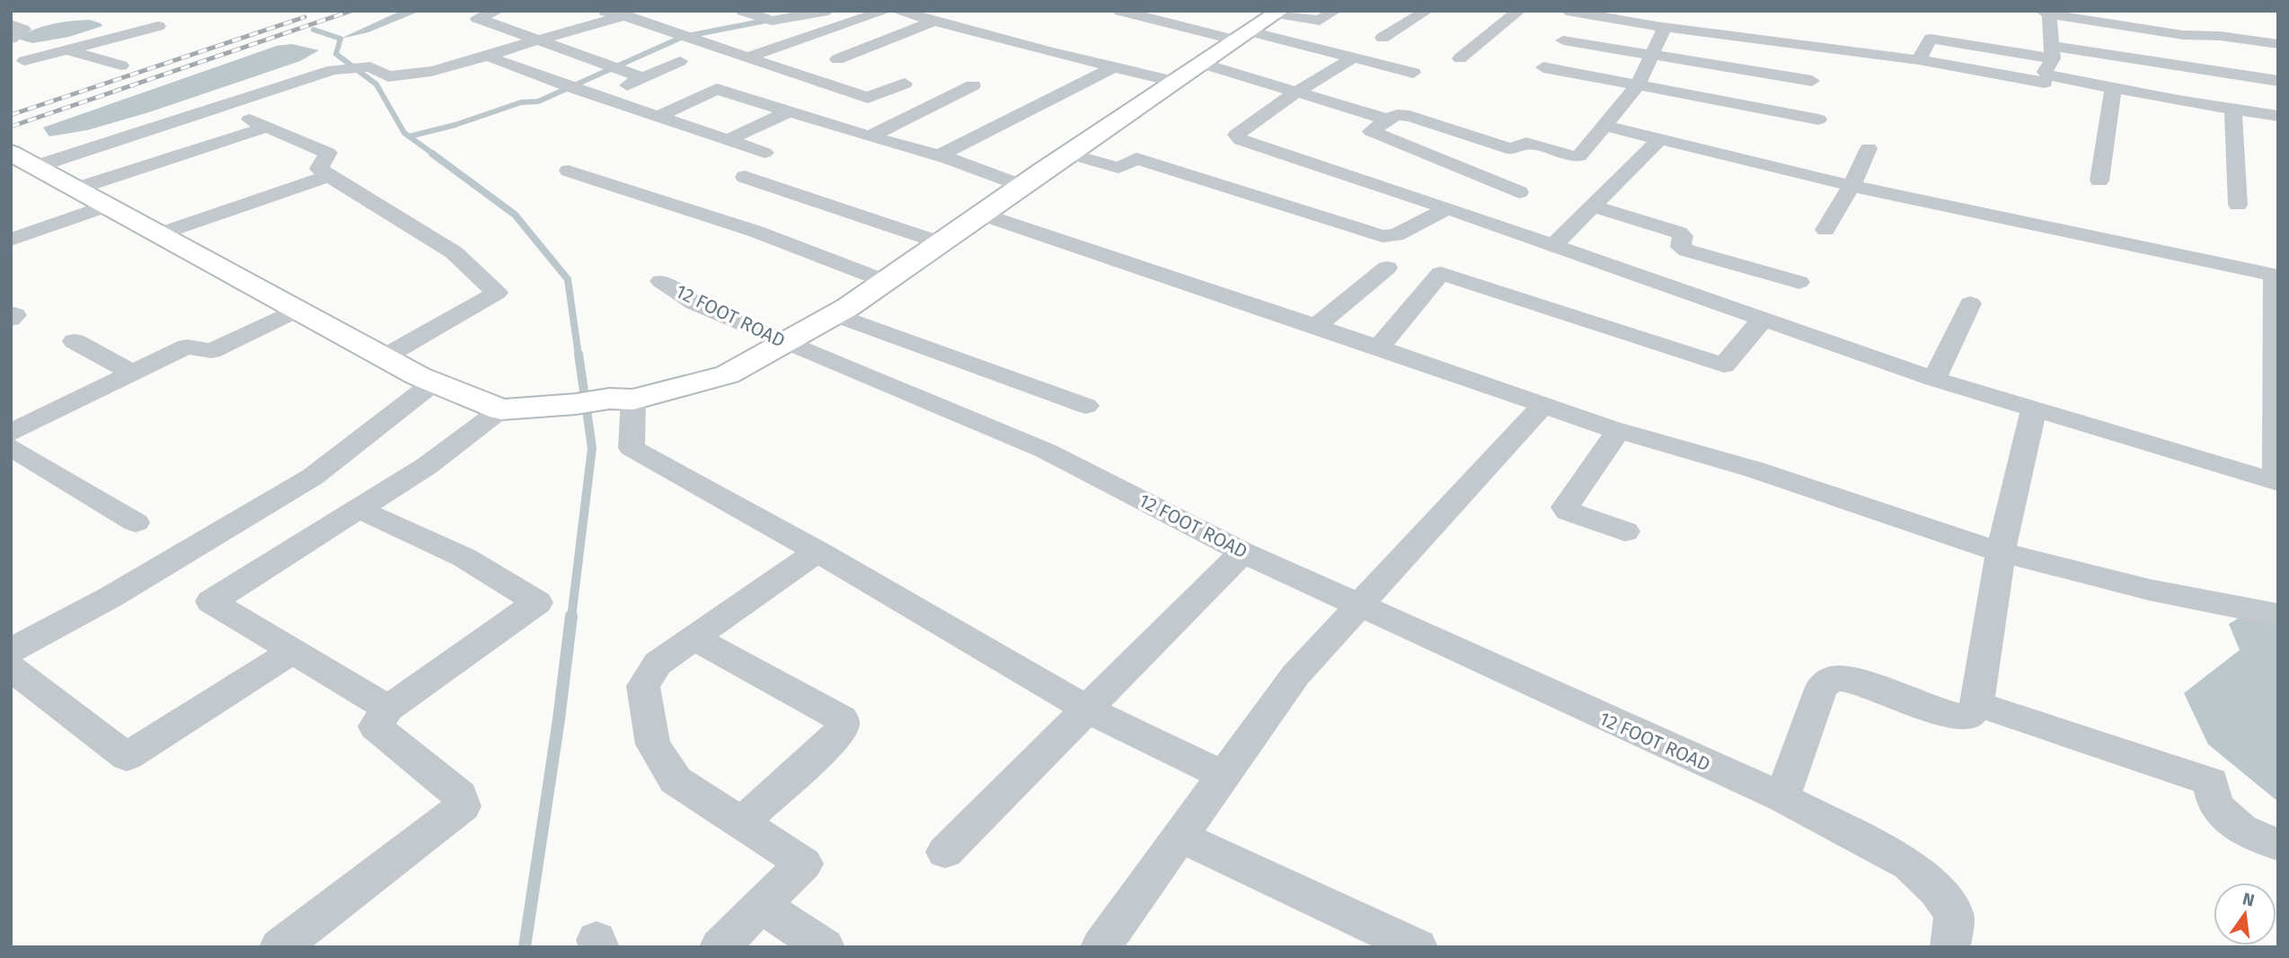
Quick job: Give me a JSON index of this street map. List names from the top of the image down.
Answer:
{
  "streets": {
    "street": ["12 FOOT ROAD"]
  },
  "north": "top"
}
